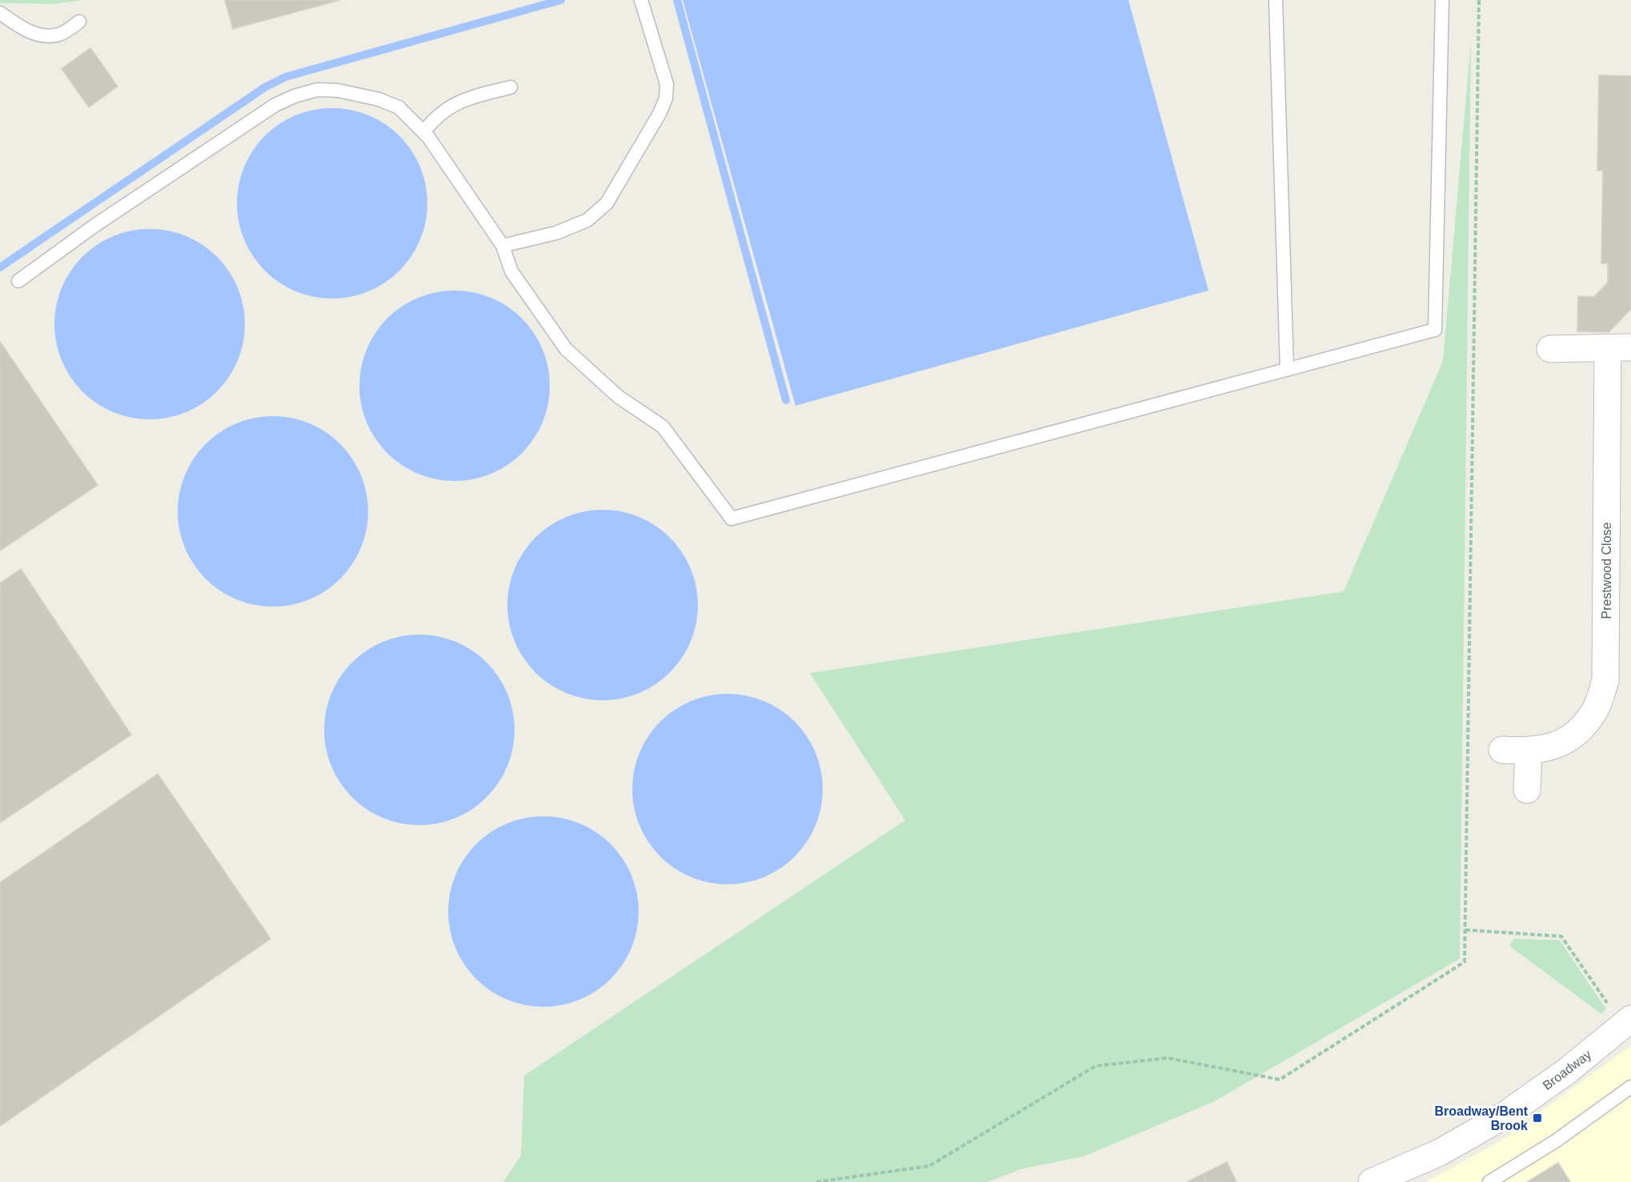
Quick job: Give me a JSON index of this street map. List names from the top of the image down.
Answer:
{
  "streets": {
    "street": ["Prestwood Close", "Broadway"]
  },
  "places": {
    "transit": ["Broadway/Bent Brook"]
  }
}
